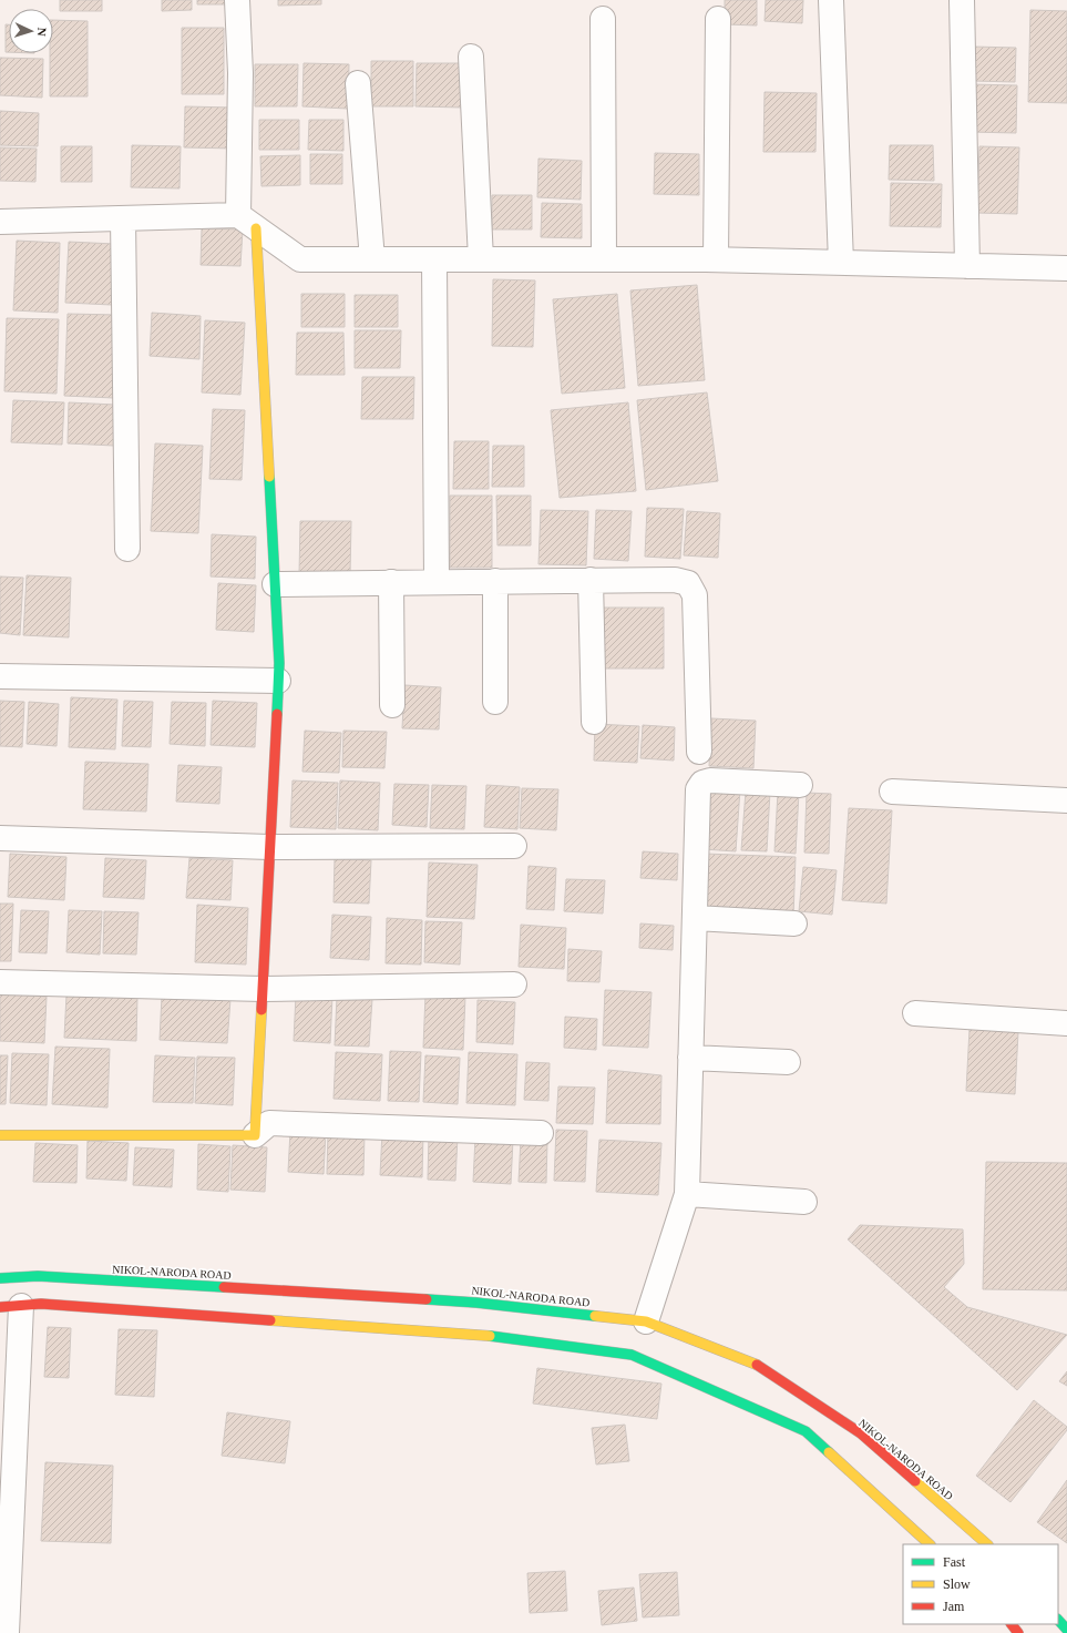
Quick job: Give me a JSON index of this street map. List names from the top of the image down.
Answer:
{
  "streets": {
    "main road": ["NIKOL-NARODA ROAD"]
  },
  "legend": ["Fast", "Slow", "Jam"],
  "north": "right"
}
